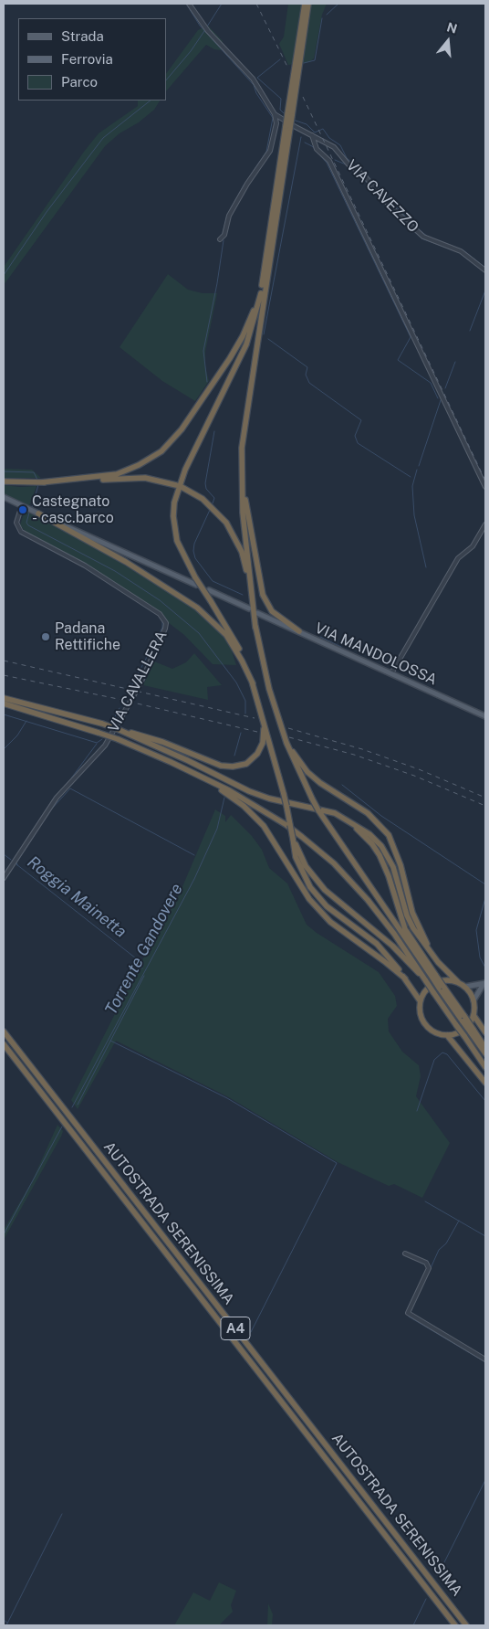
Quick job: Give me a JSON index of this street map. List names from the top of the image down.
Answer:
{
  "streets": {
    "highway": ["AUTOSTRADA SERENISSIMA", "A4"],
    "main road": ["VIA MANDOLOSSA"],
    "street": ["VIA CAVEZZO", "VIA CAVALLERA"]
  },
  "water": ["Roggia Mainetta", "Torrente Gandovere"],
  "places": ["Castegnato - casc.barco", "Padana Rettifiche"],
  "legend": ["Strada", "Ferrovia", "Parco"],
  "north": "top"
}
